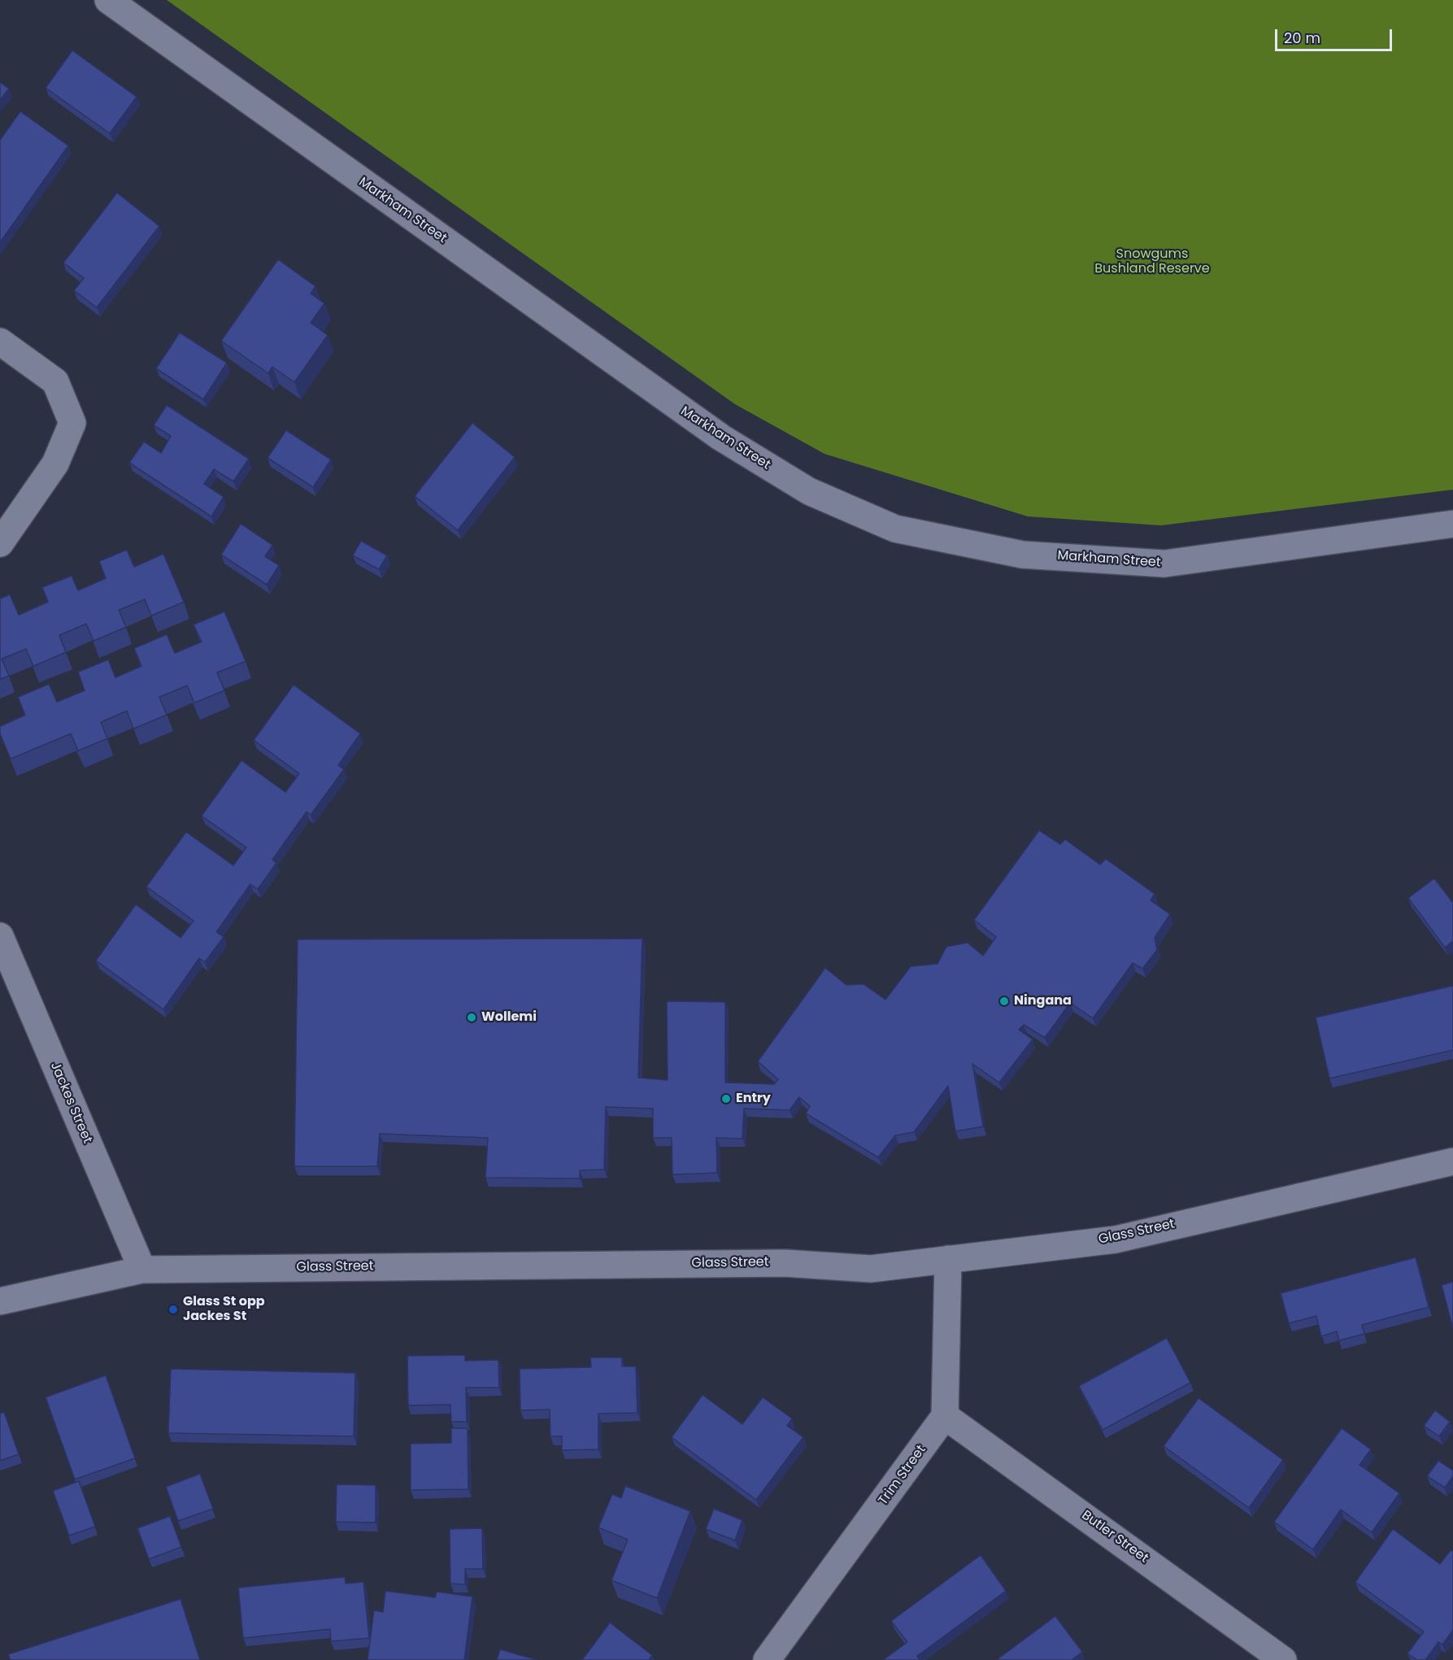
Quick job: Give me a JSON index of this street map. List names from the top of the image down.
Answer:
{
  "streets": {
    "street": [
      "Markham Street",
      "Jackes Street",
      "Glass Street",
      "Trim Street",
      "Butler Street"
    ]
  },
  "crossings": [
    ["Jackes Street", "Glass Street"],
    ["Trim Street", "Butler Street"]
  ],
  "parks": ["Snowgums Bushland Reserve"],
  "places": [
    "Ningana",
    "Wollemi",
    "Entry",
    "Glass St opp Jackes St"
  ],
  "scale_bar": "20 m"
}
